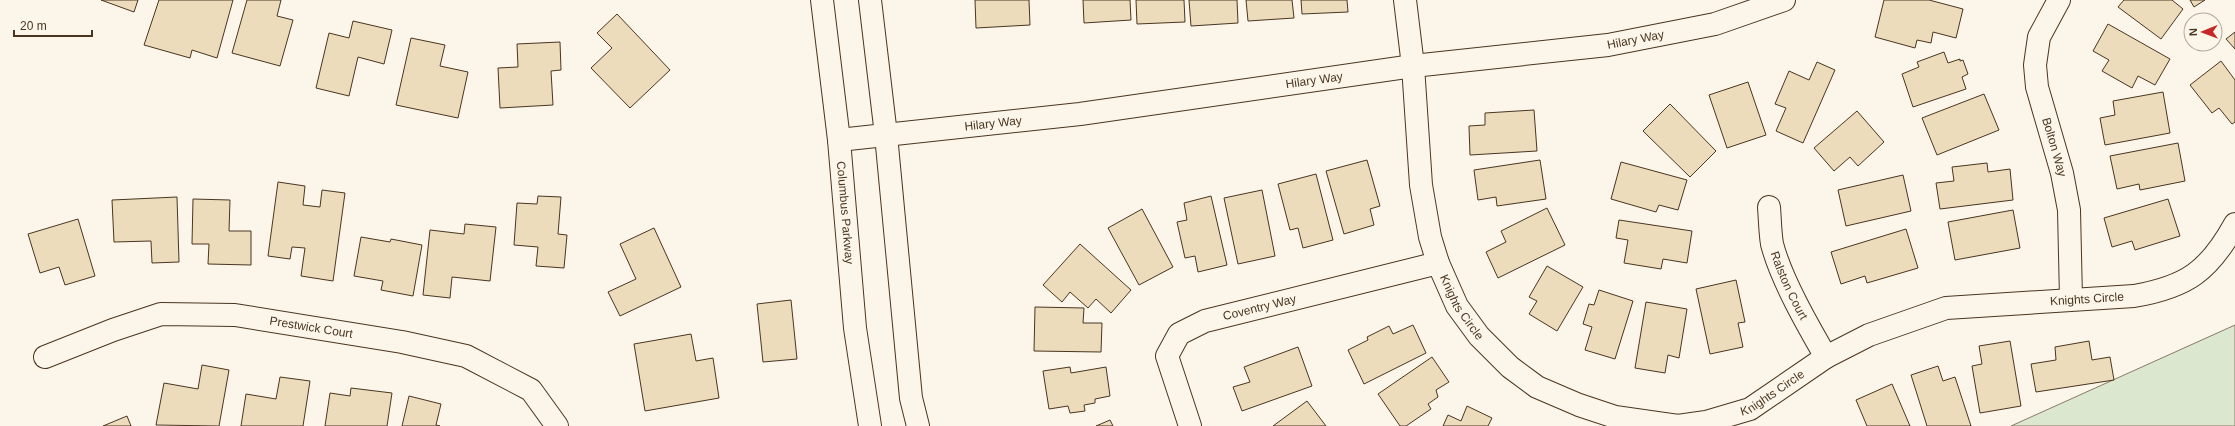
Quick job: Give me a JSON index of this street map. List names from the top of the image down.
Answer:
{
  "streets": {
    "street": [
      "Hilary Way",
      "Bolton Way",
      "Columbus Parkway",
      "Ralston Court",
      "Knights Circle",
      "Coventry Way",
      "Prestwick Court"
    ]
  },
  "crossings": [
    ["Hilary Way", "Columbus Parkway"],
    ["Hilary Way", "Knights Circle"],
    ["Bolton Way", "Knights Circle"],
    ["Ralston Court", "Knights Circle"],
    ["Knights Circle", "Coventry Way"]
  ],
  "scale_bar": "20 m",
  "north": "left"
}
